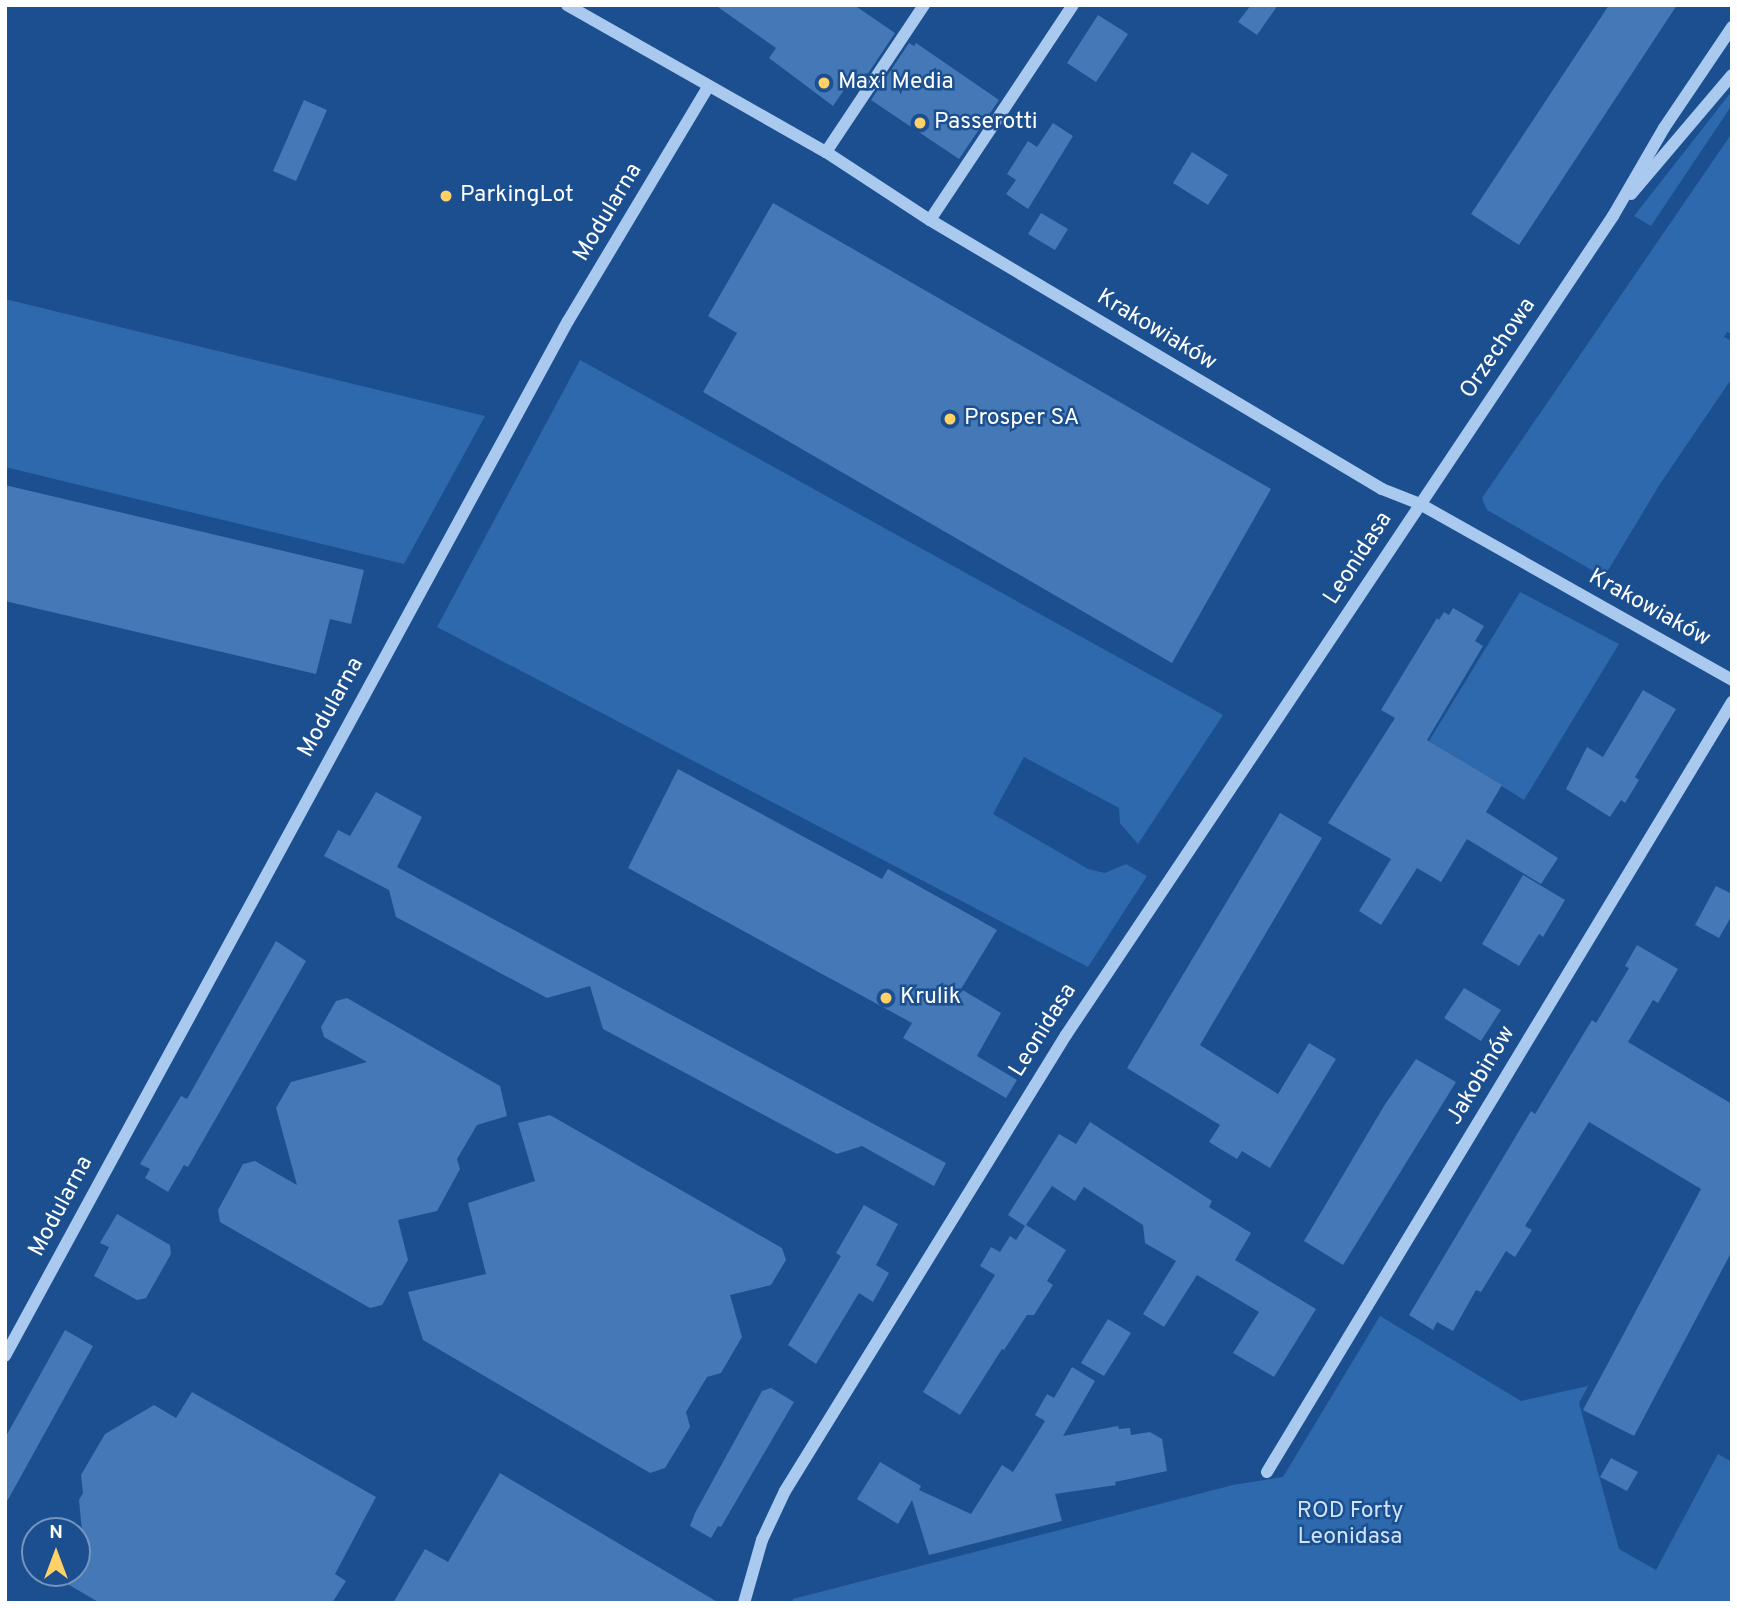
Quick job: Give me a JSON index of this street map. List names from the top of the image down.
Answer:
{
  "streets": {
    "street": [
      "Modularna",
      "Krakowiaków",
      "Orzechowa",
      "Leonidasa",
      "Jakobinów"
    ]
  },
  "crossings": [
    ["Modularna", "Krakowiaków"],
    ["Krakowiaków", "Orzechowa"],
    ["Krakowiaków", "Leonidasa"],
    ["Orzechowa", "Leonidasa"]
  ],
  "parks": ["ROD Forty Leonidasa"],
  "places": [
    "Maxi Media",
    "Passerotti",
    "ParkingLot",
    "Prosper SA",
    "Krulik"
  ],
  "north": "top"
}
